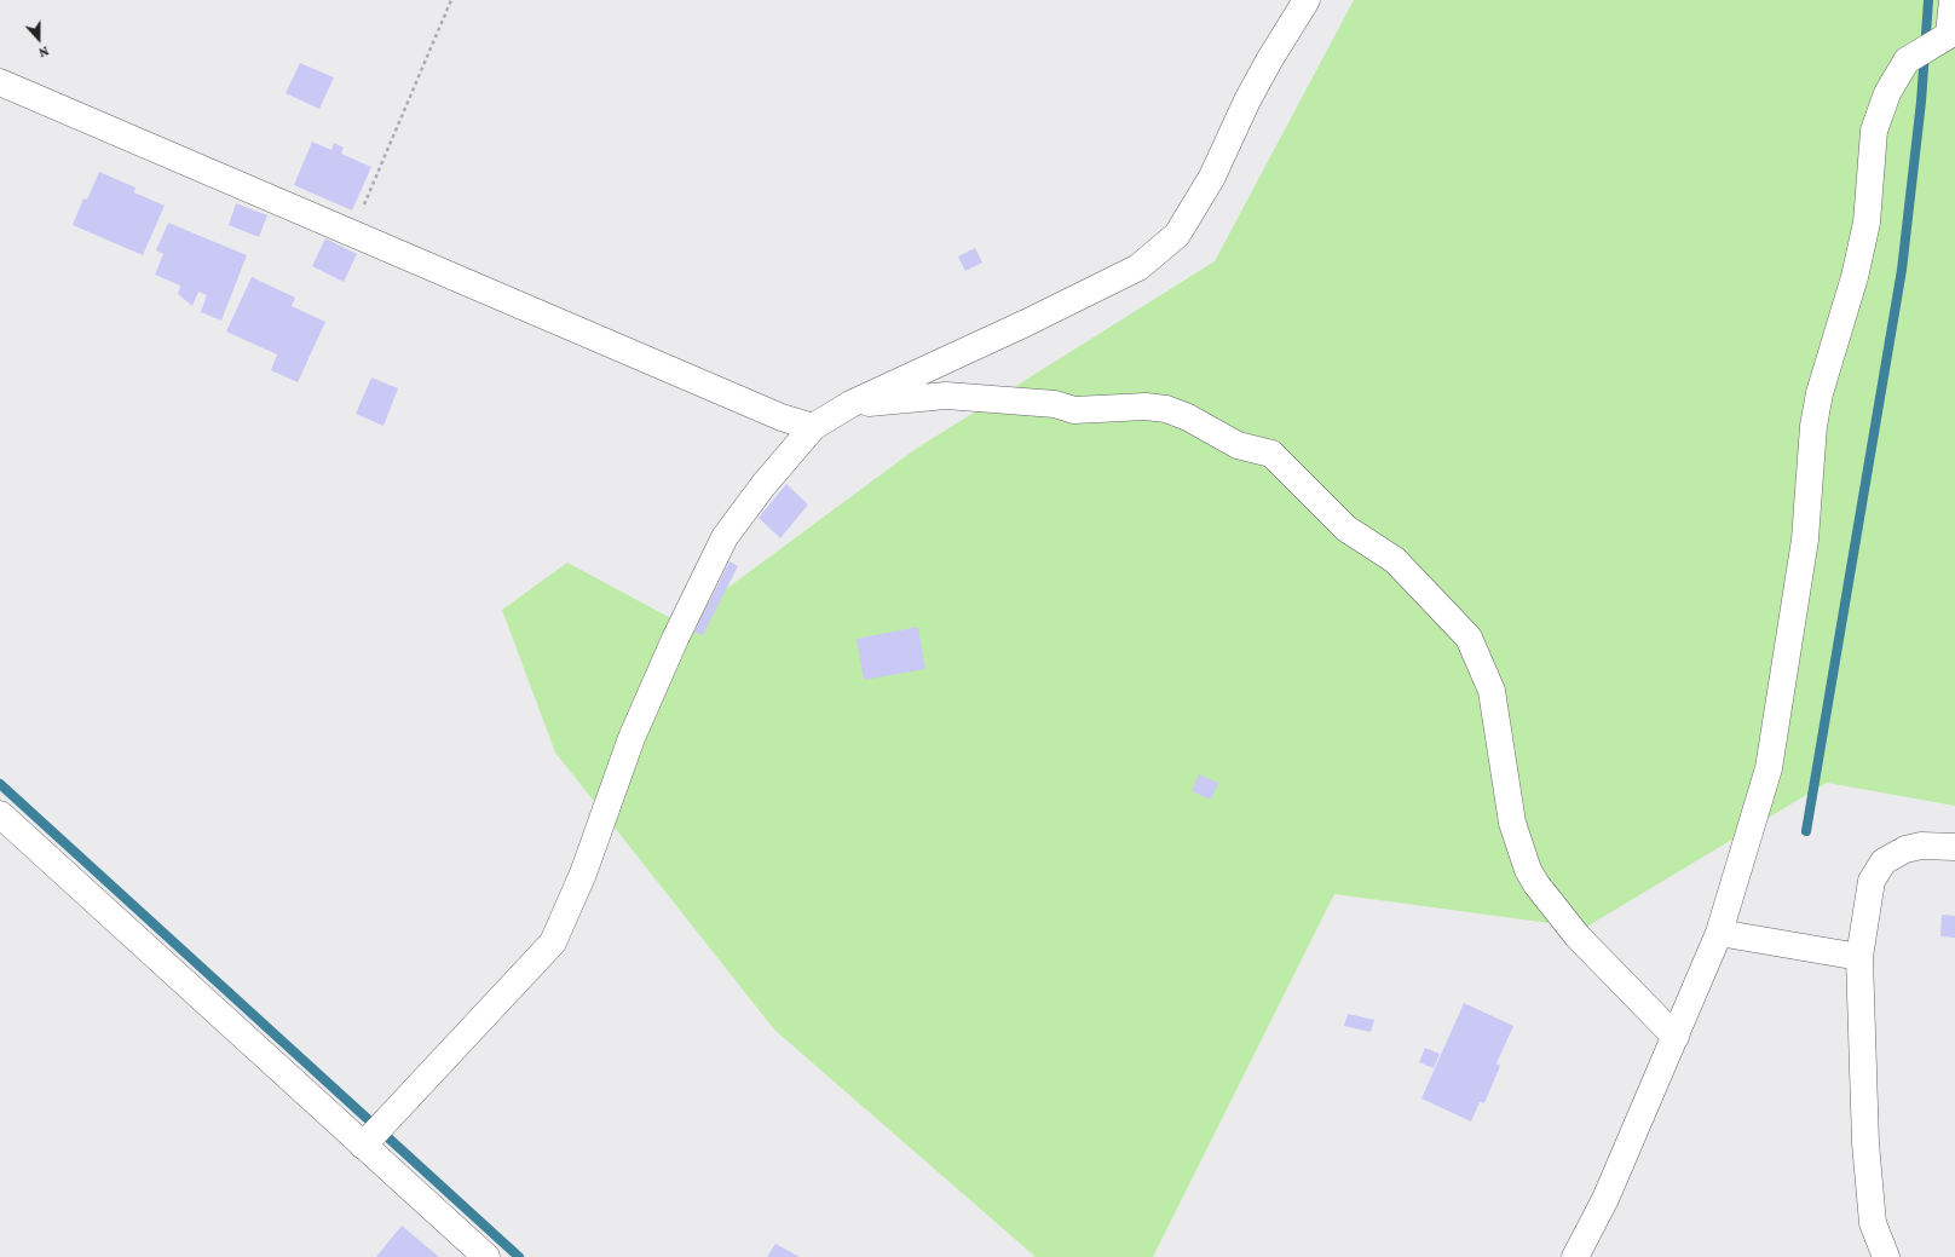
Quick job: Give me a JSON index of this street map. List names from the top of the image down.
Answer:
{
  "north": "bottom"
}
